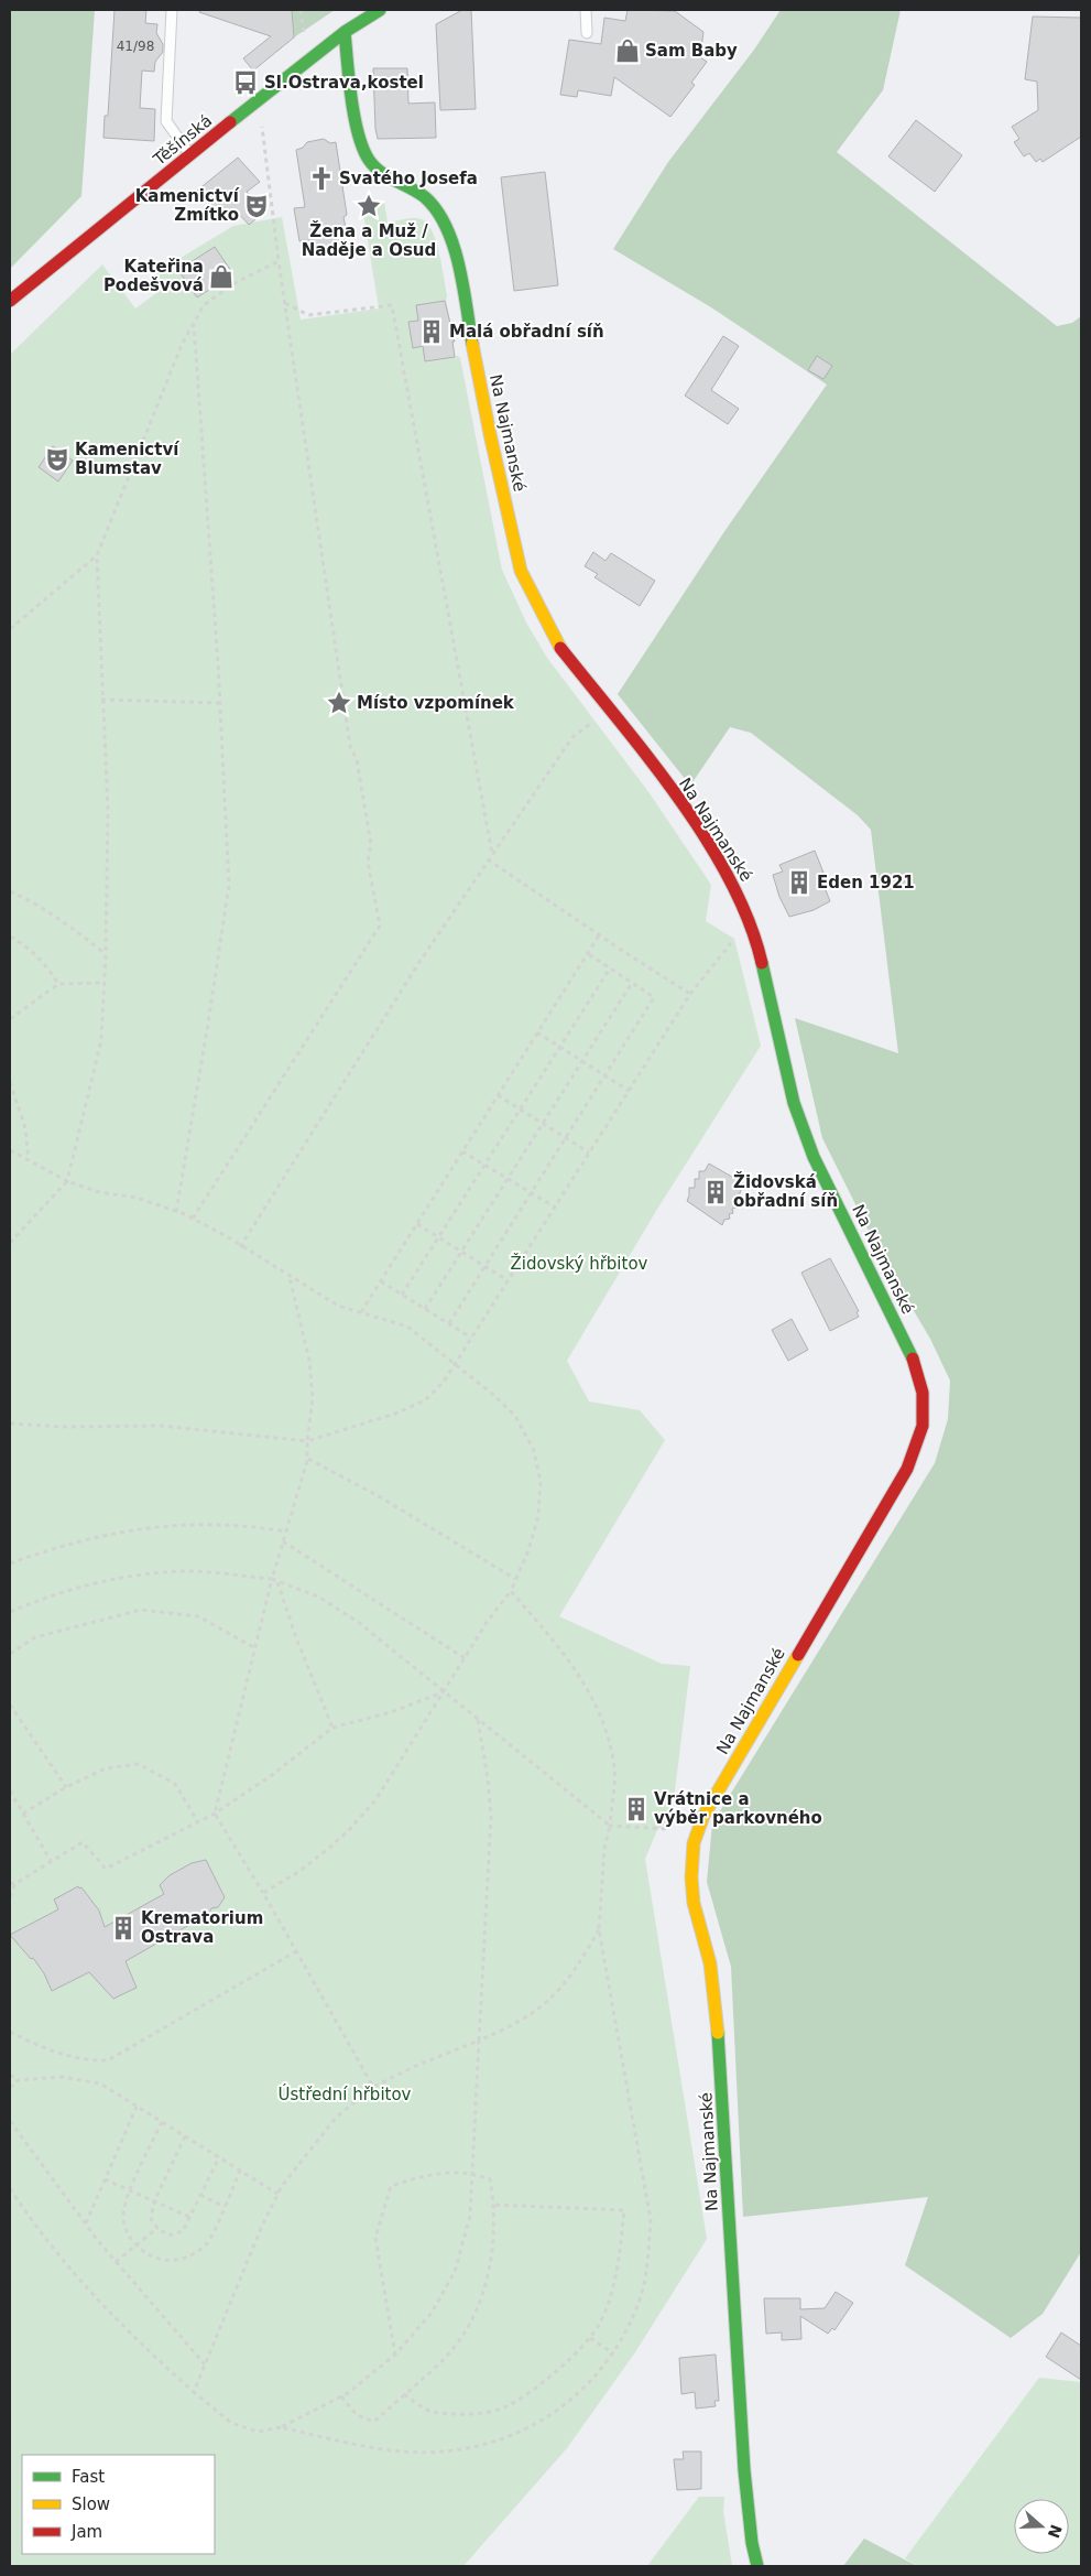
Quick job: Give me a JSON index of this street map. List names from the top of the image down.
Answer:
{
  "streets": {
    "street": ["Těšínská", "Na Najmanské"]
  },
  "crossings": [
    ["Těšínská", "Na Najmanské"]
  ],
  "parks": ["Židovský hřbitov", "Ústřední hřbitov"],
  "places": {
    "shop": ["Sam Baby", "Kateřina Podešvová"],
    "bus stop": ["Sl.Ostrava,kostel"],
    "church": ["Svatého Josefa"],
    "theatre": ["Kamenictví Zmítko", "Kamenictví Blumstav"],
    "place": ["Žena a Muž / Naděje a Osud", "Místo vzpomínek"],
    "building": [
      "Malá obřadní síň",
      "Eden 1921",
      "Židovská obřadní síň",
      "Vrátnice a výběr parkovného",
      "Krematorium Ostrava"
    ]
  },
  "house_numbers": ["41/98"],
  "legend": ["Fast", "Slow", "Jam"],
  "north": "right"
}
